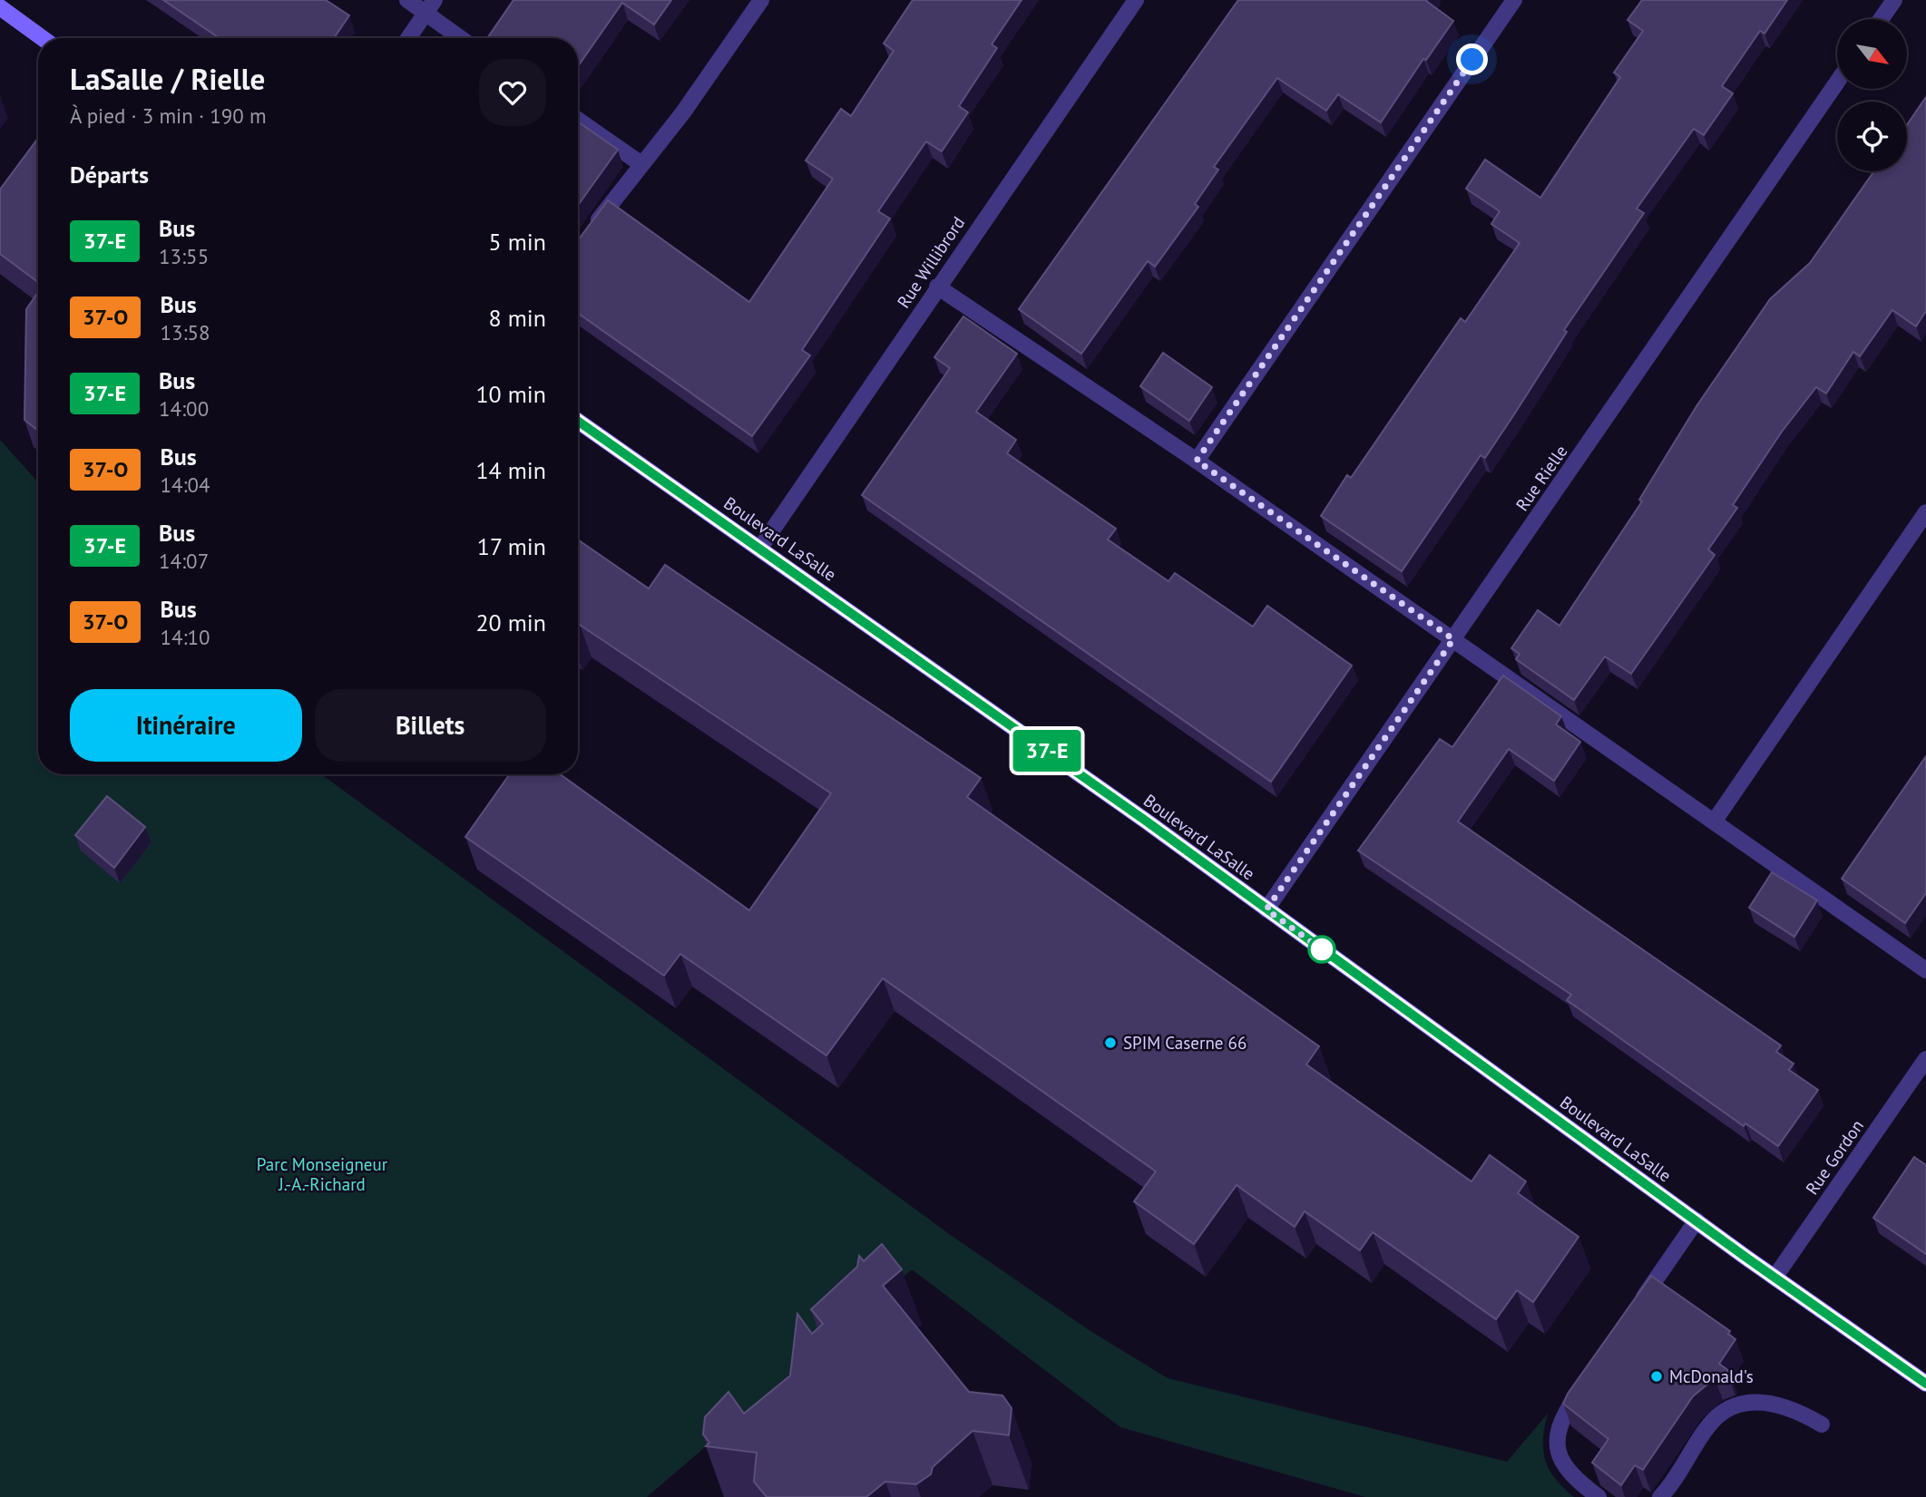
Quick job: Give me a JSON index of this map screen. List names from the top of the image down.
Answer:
{
  "streets": {
    "main road": ["Boulevard LaSalle"],
    "street": ["Rue Willibrord", "Rue Rielle", "Rue Gordon"]
  },
  "crossings": [
    ["Rue Willibrord", "Boulevard LaSalle"],
    ["Rue Rielle", "Boulevard LaSalle"],
    ["Boulevard LaSalle", "Rue Gordon"]
  ],
  "parks": ["Parc Monseigneur J.-A.-Richard"],
  "places": ["SPIM Caserne 66", "McDonald's"],
  "lines": ["bus line 37-E"],
  "north": "bottom right",
  "page": {
    "on_map": "37-E",
    "heading": [
      ["LaSalle / Rielle", "À pied · 3 min · 190 m"],
      "Départs"
    ],
    "list": [
      {
        "mark": "37-E",
        "name": "Bus",
        "note": "13:55",
        "value": "5 min"
      },
      {
        "mark": "37-O",
        "name": "Bus",
        "note": "13:58",
        "value": "8 min"
      },
      {
        "mark": "37-E",
        "name": "Bus",
        "note": "14:00",
        "value": "10 min"
      },
      {
        "mark": "37-O",
        "name": "Bus",
        "note": "14:04",
        "value": "14 min"
      },
      {
        "mark": "37-E",
        "name": "Bus",
        "note": "14:07",
        "value": "17 min"
      },
      {
        "mark": "37-O",
        "name": "Bus",
        "note": "14:10",
        "value": "20 min"
      }
    ],
    "buttons": ["Itinéraire", "Billets"]
  }
}
